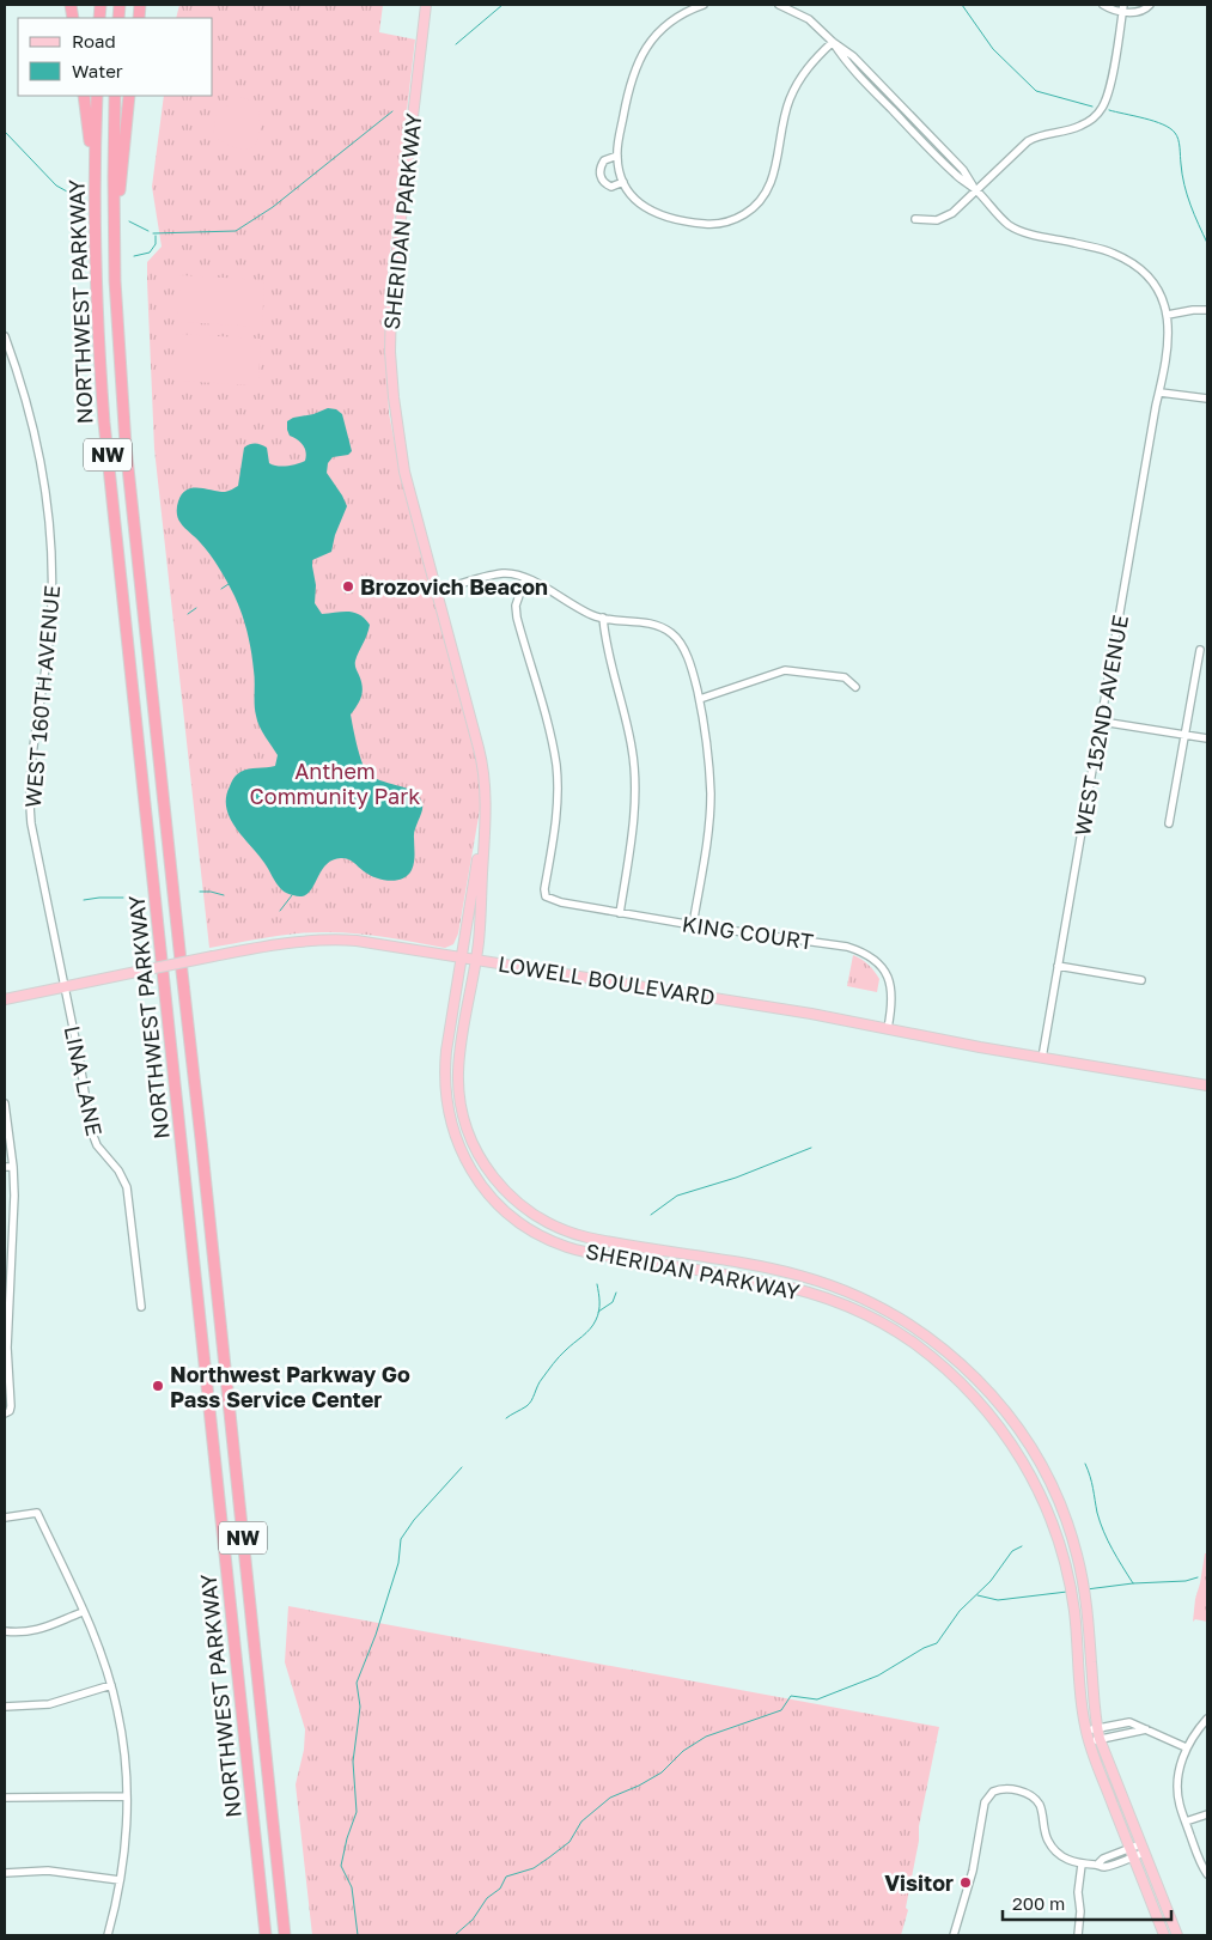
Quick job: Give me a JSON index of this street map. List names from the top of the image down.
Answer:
{
  "streets": {
    "highway": ["NORTHWEST PARKWAY", "NW"],
    "main road": ["SHERIDAN PARKWAY", "LOWELL BOULEVARD"],
    "street": [
      "WEST 160TH AVENUE",
      "WEST 152ND AVENUE",
      "KING COURT",
      "LINA LANE"
    ]
  },
  "crossings": [
    ["SHERIDAN PARKWAY", "LOWELL BOULEVARD"],
    ["WEST 160TH AVENUE", "LOWELL BOULEVARD"],
    ["WEST 160TH AVENUE", "LINA LANE"],
    ["WEST 152ND AVENUE", "LOWELL BOULEVARD"],
    ["KING COURT", "LOWELL BOULEVARD"],
    ["LOWELL BOULEVARD", "LINA LANE"]
  ],
  "parks": ["Anthem Community Park"],
  "places": ["Brozovich Beacon", "Northwest Parkway Go Pass Service Center", "Visitor"],
  "legend": ["Road", "Water"],
  "scale_bar": "200 m"
}
